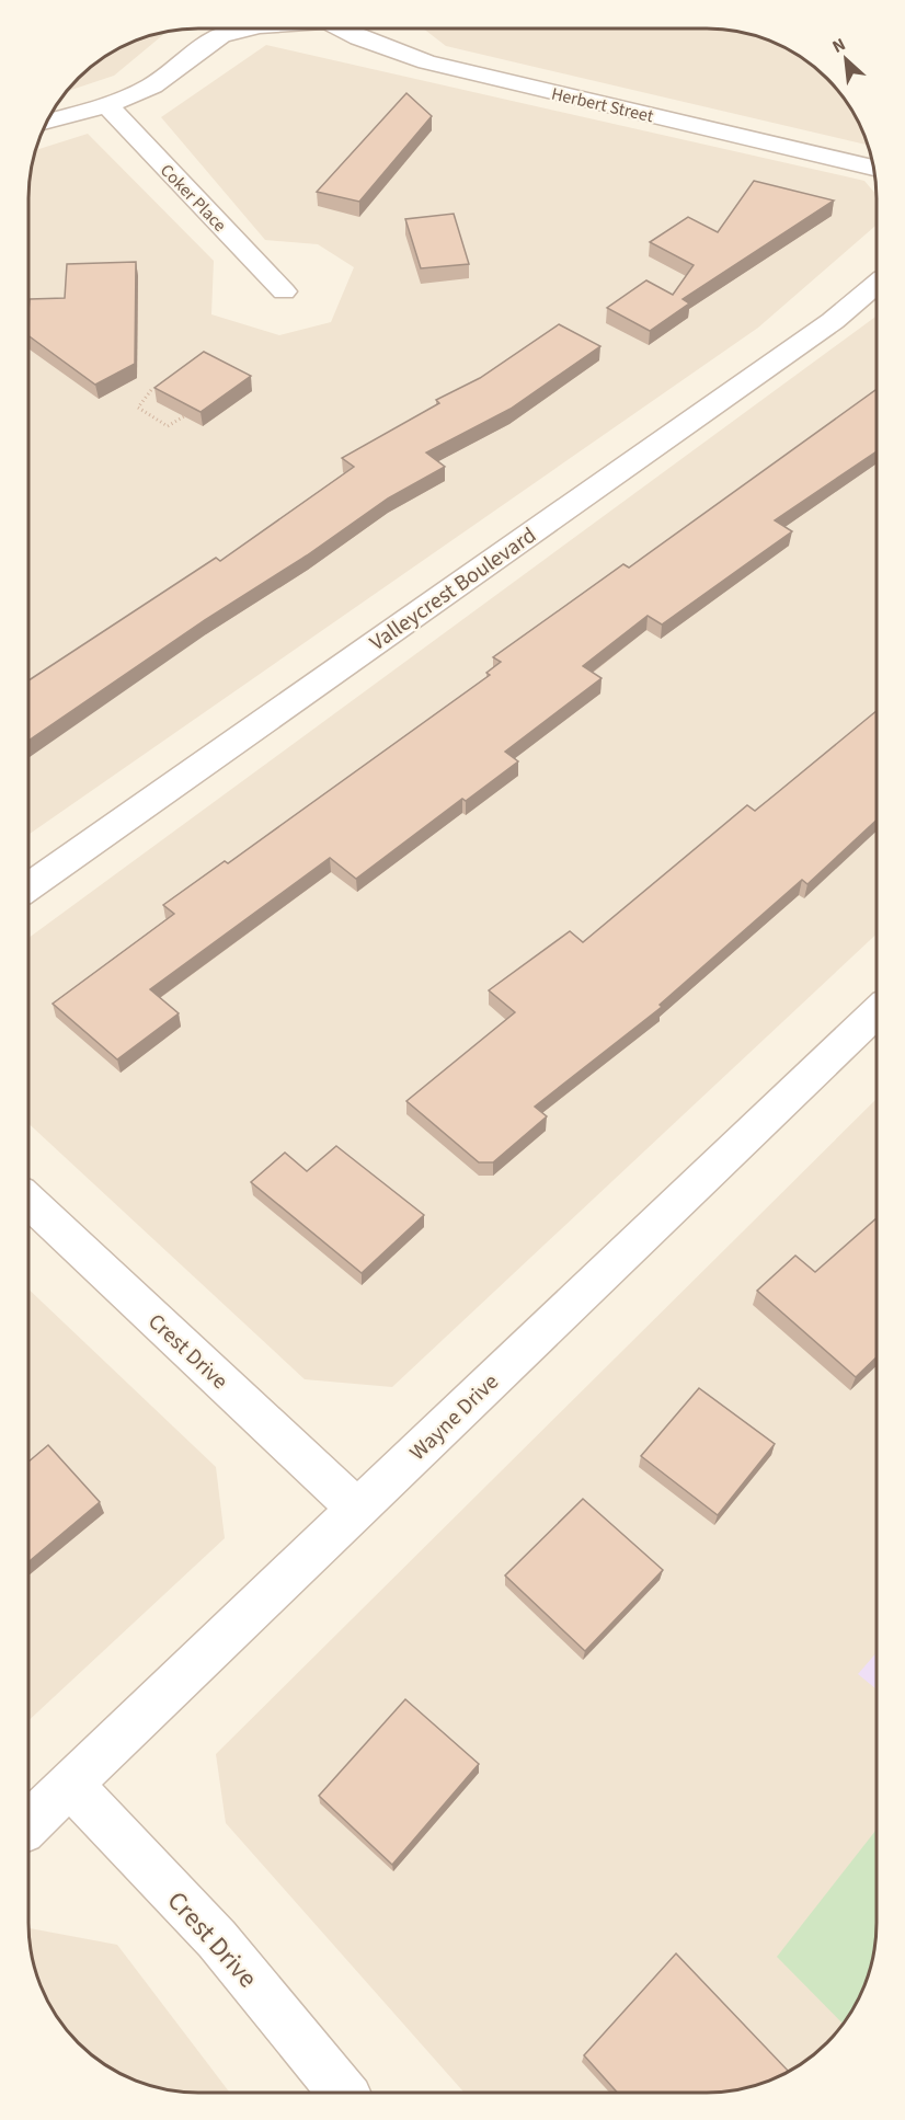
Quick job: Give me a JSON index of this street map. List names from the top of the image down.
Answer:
{
  "streets": {
    "street": [
      "Herbert Street",
      "Coker Place",
      "Valleycrest Boulevard",
      "Crest Drive",
      "Wayne Drive"
    ]
  },
  "crossings": [
    ["Crest Drive", "Wayne Drive"]
  ],
  "north": "top left"
}
